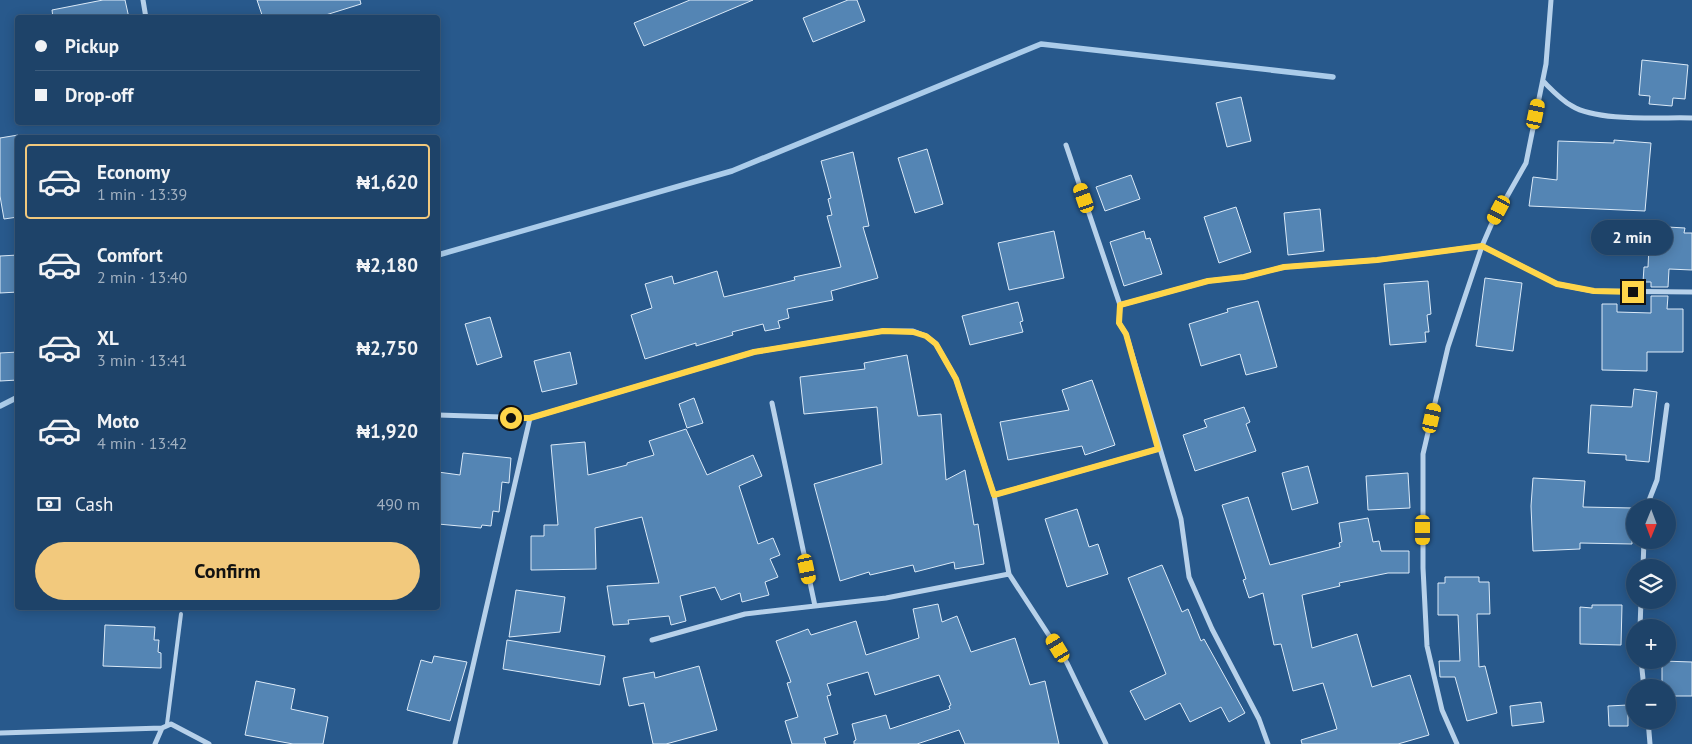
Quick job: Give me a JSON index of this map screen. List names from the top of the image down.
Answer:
{
  "north": "bottom",
  "page": {
    "banner": ["Pickup", "Drop-off"],
    "list": [
      {
        "name": "Economy",
        "note": "1 min · 13:39",
        "value": "₦1,620"
      },
      {
        "name": "Comfort",
        "note": "2 min · 13:40",
        "value": "₦2,180"
      },
      {
        "name": "XL",
        "note": "3 min · 13:41",
        "value": "₦2,750"
      },
      {
        "name": "Moto",
        "note": "4 min · 13:42",
        "value": "₦1,920"
      }
    ],
    "bubble": "2 min",
    "pay": ["Cash", "490 m"],
    "map_buttons": ["+", "−"],
    "buttons": "Confirm"
  }
}
